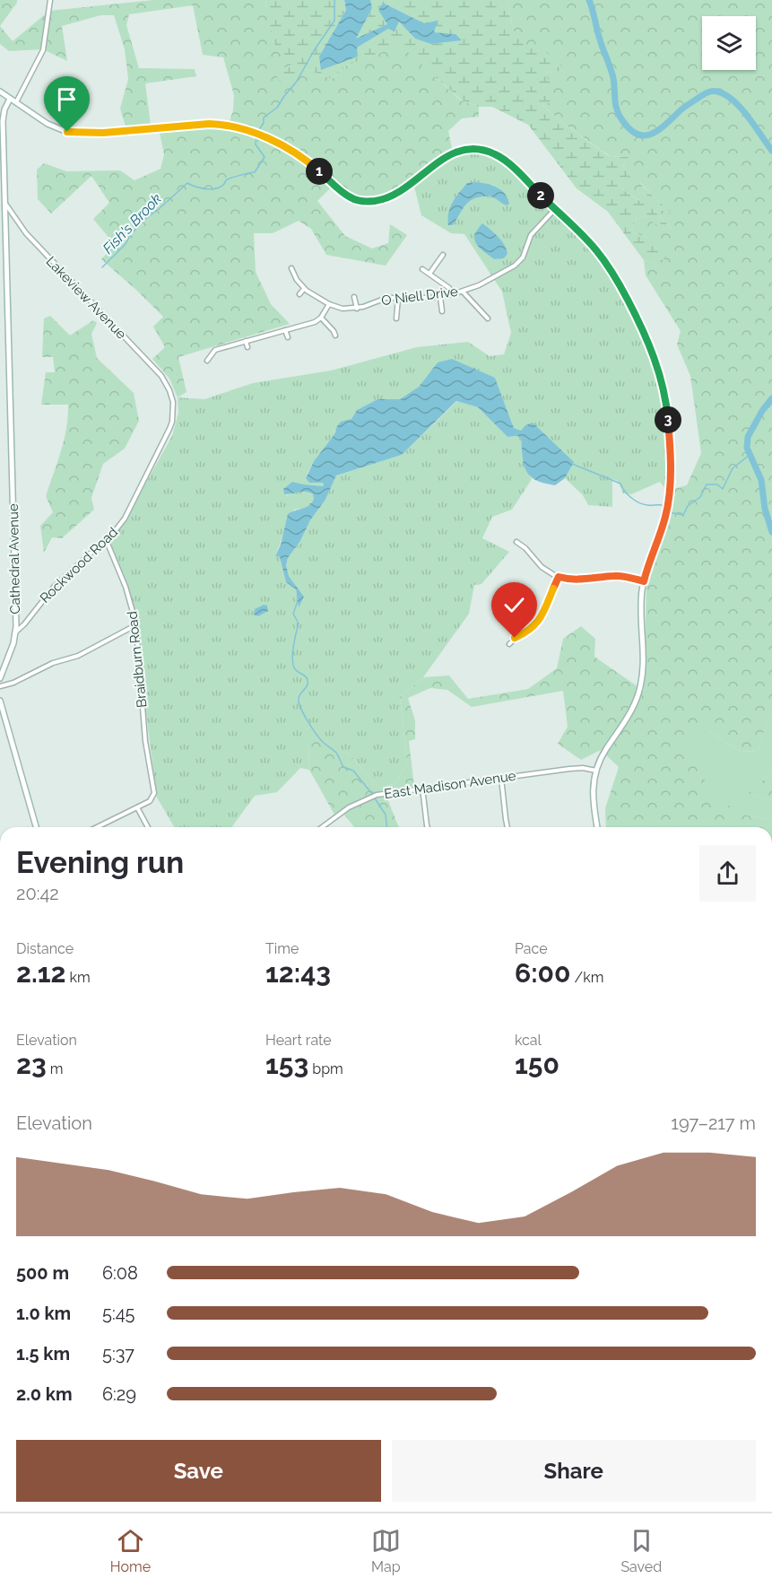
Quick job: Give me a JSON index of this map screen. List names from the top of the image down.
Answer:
{
  "streets": {
    "street": [
      "O Niell Drive",
      "Lakeview Avenue",
      "Cathedral Avenue",
      "Rockwood Road",
      "Braidburn Road",
      "East Madison Avenue"
    ]
  },
  "crossings": [
    ["Lakeview Avenue", "Cathedral Avenue"],
    ["Lakeview Avenue", "Rockwood Road"],
    ["Cathedral Avenue", "Rockwood Road"],
    ["Rockwood Road", "Braidburn Road"]
  ],
  "water": ["Fish's Brook"],
  "page": {
    "pins": ["1", "2", "3"],
    "heading": ["Evening run", "20:42"],
    "stats": [
      ["Distance", "2.12 km"],
      ["Time", "12:43"],
      ["Pace", "6:00 /km"],
      ["Elevation", "23 m"],
      ["Heart rate", "153 bpm"],
      ["kcal", "150"]
    ],
    "chart": ["Elevation", "197–217 m"],
    "list": [
      {
        "name": "500 m",
        "note": "6:08"
      },
      {
        "name": "1.0 km",
        "note": "5:45"
      },
      {
        "name": "1.5 km",
        "note": "5:37"
      },
      {
        "name": "2.0 km",
        "note": "6:29"
      }
    ],
    "buttons": ["Save", "Share"],
    "tabs": ["Home", "Map", "Saved"]
  }
}
